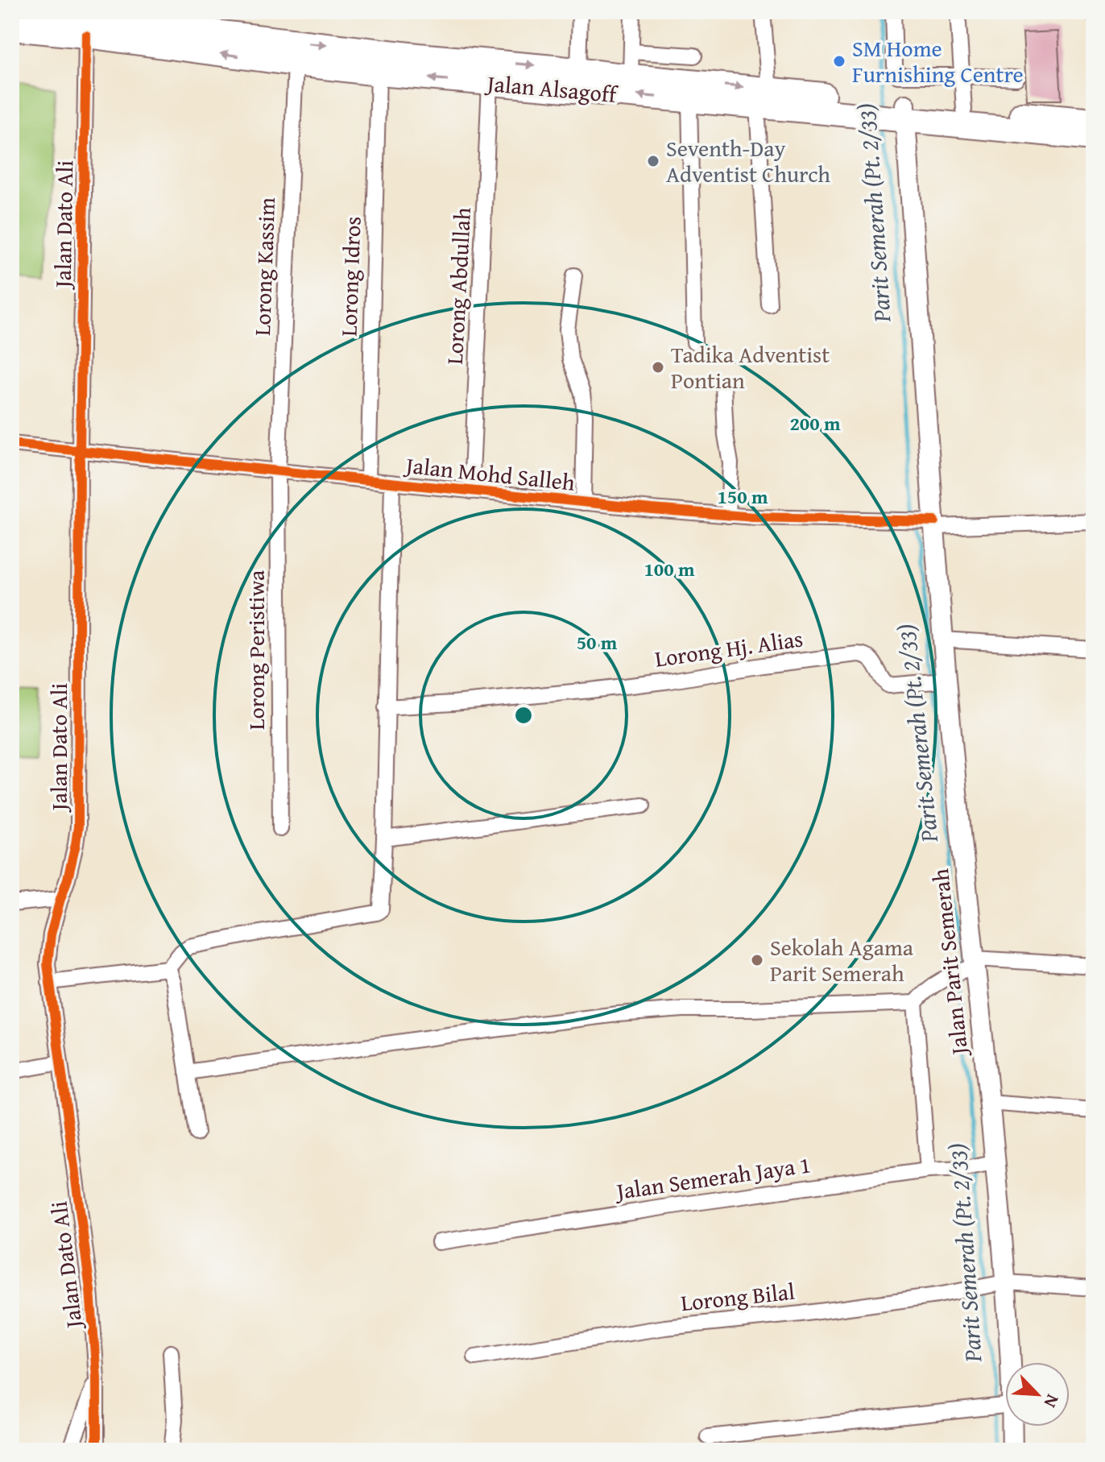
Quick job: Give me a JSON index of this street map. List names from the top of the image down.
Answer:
{
  "streets": {
    "highway": ["Jalan Alsagoff"],
    "main road": ["Jalan Parit Semerah"],
    "street": [
      "Jalan Dato Ali",
      "Lorong Kassim",
      "Lorong Idros",
      "Lorong Abdullah",
      "Jalan Mohd Salleh",
      "Lorong Hj. Alias",
      "Lorong Peristiwa",
      "Jalan Semerah Jaya 1",
      "Lorong Bilal"
    ]
  },
  "crossings": [
    ["Jalan Alsagoff", "Jalan Dato Ali"],
    ["Jalan Alsagoff", "Lorong Kassim"],
    ["Jalan Alsagoff", "Lorong Idros"],
    ["Jalan Alsagoff", "Lorong Abdullah"],
    ["Jalan Alsagoff", "Jalan Parit Semerah"],
    ["Jalan Dato Ali", "Jalan Mohd Salleh"],
    ["Lorong Kassim", "Jalan Mohd Salleh"],
    ["Lorong Kassim", "Lorong Peristiwa"],
    ["Lorong Idros", "Jalan Mohd Salleh"],
    ["Lorong Abdullah", "Jalan Mohd Salleh"],
    ["Jalan Mohd Salleh", "Lorong Peristiwa"],
    ["Jalan Mohd Salleh", "Jalan Parit Semerah"],
    ["Lorong Hj. Alias", "Jalan Parit Semerah"],
    ["Jalan Parit Semerah", "Jalan Semerah Jaya 1"],
    ["Jalan Parit Semerah", "Lorong Bilal"]
  ],
  "water": ["Parit Semerah (Pt. 2/33)"],
  "places": [
    "SM Home Furnishing Centre",
    "Seventh-Day Adventist Church",
    "Tadika Adventist Pontian",
    "Sekolah Agama Parit Semerah"
  ],
  "north": "bottom right",
  "rings": [
    "200 m",
    "150 m",
    "100 m",
    "50 m"
  ]
}
